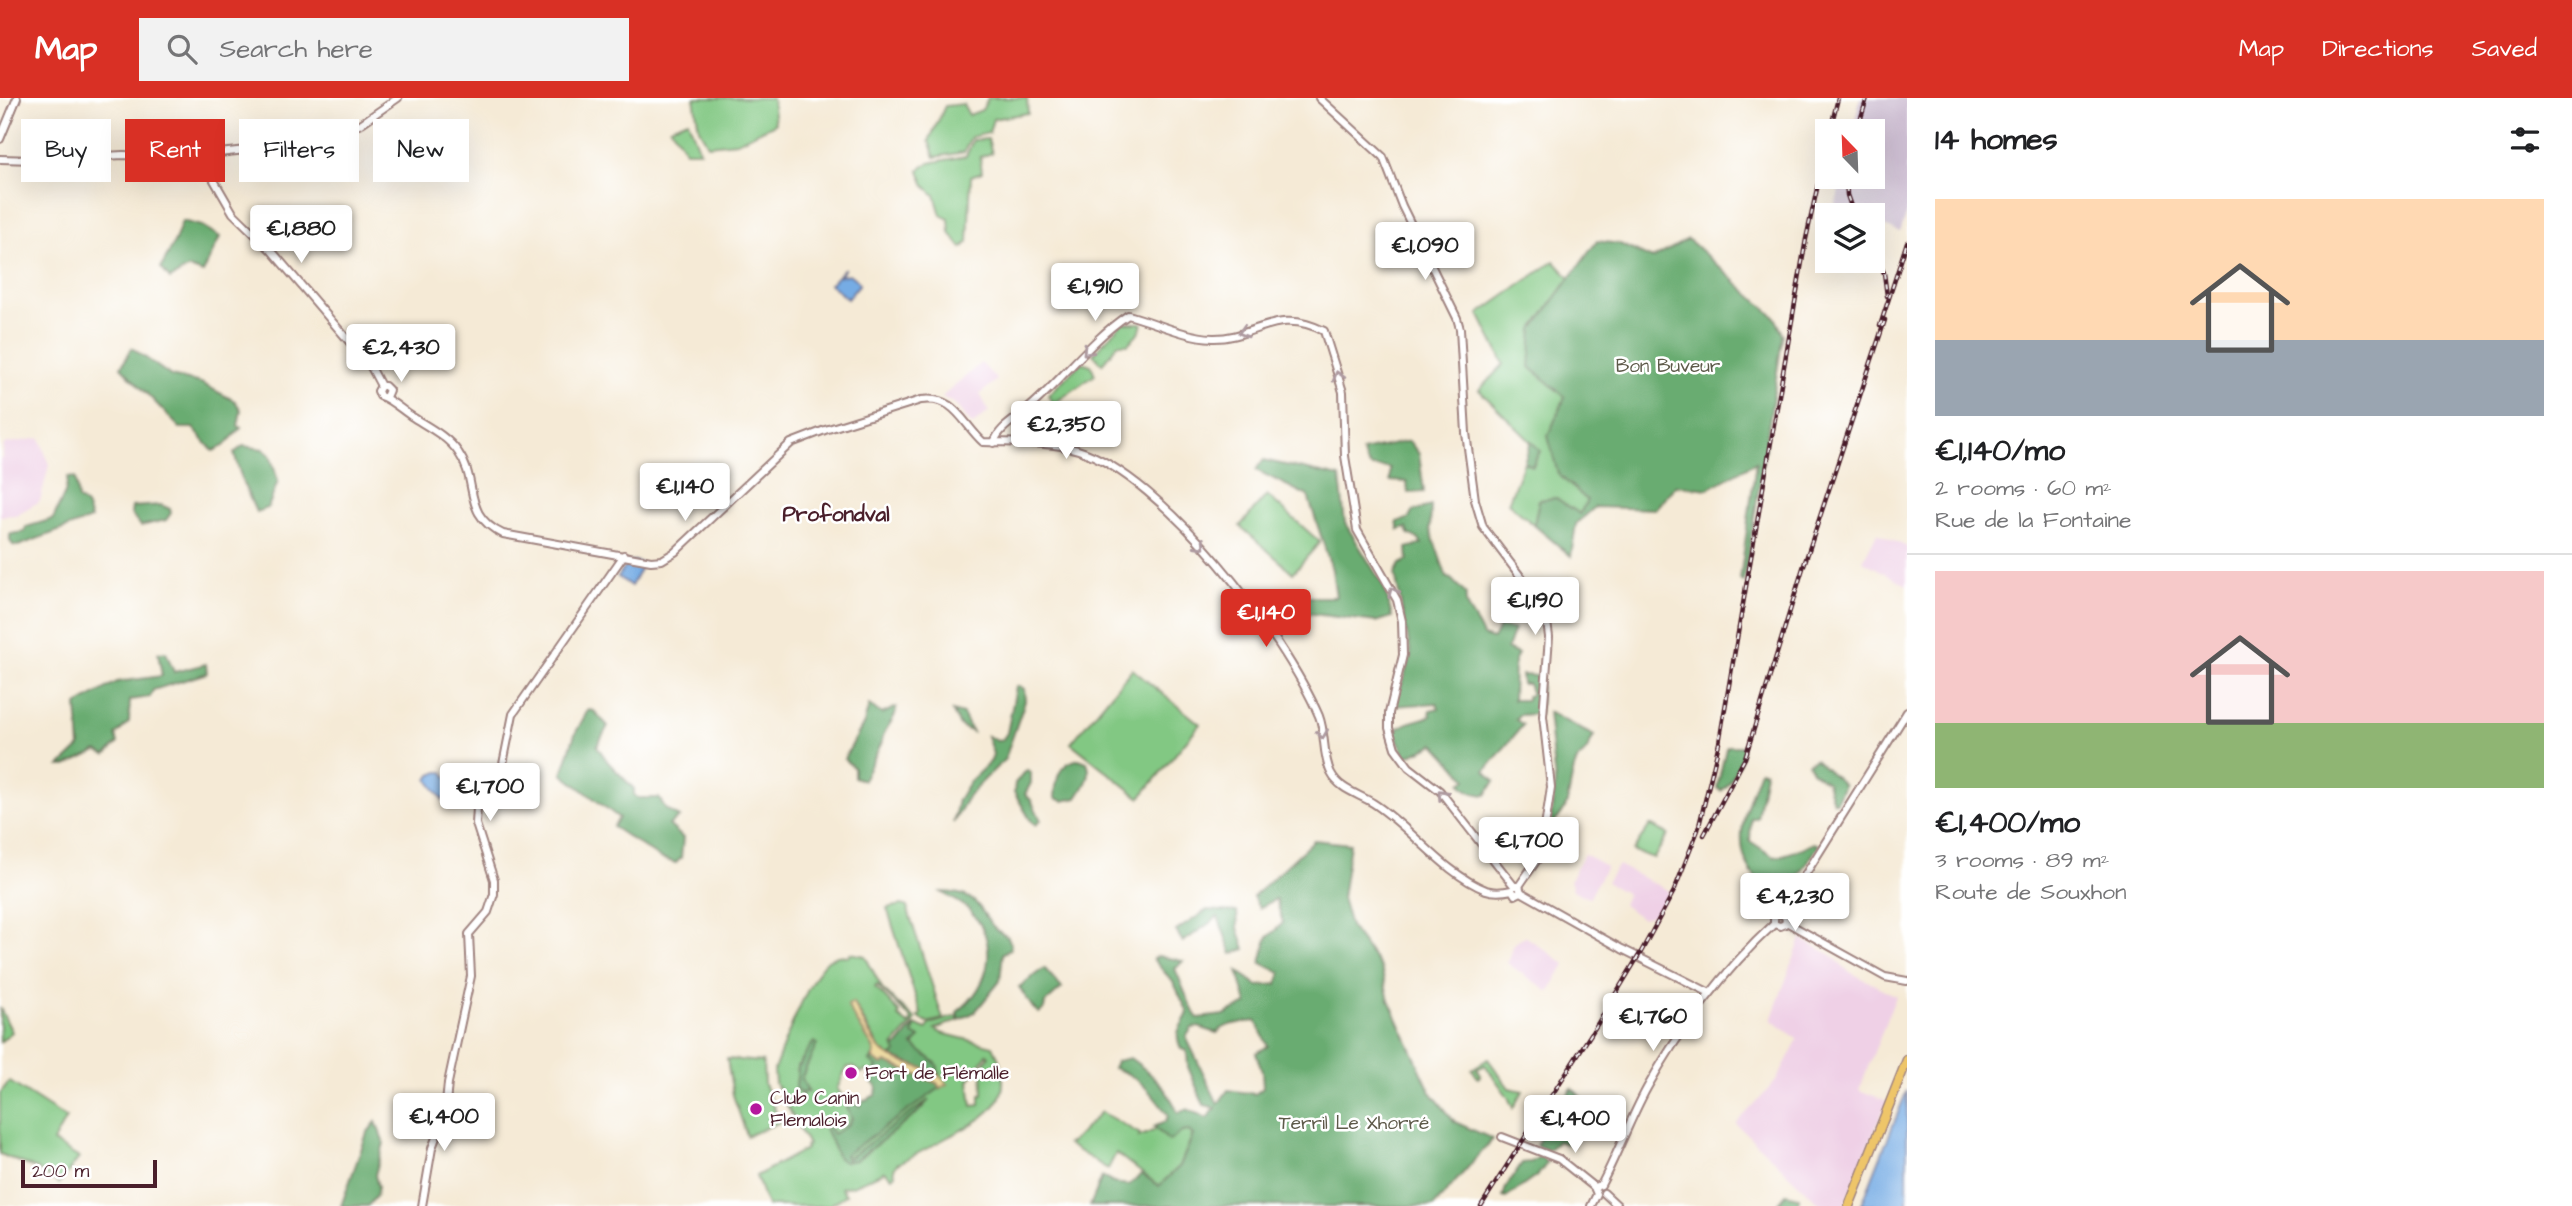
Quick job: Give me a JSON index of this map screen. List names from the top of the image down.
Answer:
{
  "districts": ["Profondval"],
  "parks": ["Bon Buveur", "Terril Le Xhorré"],
  "places": ["Fort de Flémalle", "Club Canin Flemalois"],
  "scale_bar": "200 m",
  "north": "top left",
  "page": {
    "header": "Map",
    "search": "Search here",
    "nav": ["Map", "Directions", "Saved"],
    "heading": "14 homes",
    "chip": [
      "Buy",
      "Rent",
      "Filters",
      "New"
    ],
    "list": [
      {
        "name": "€1,140/mo",
        "note": "2 rooms · 60 m² · Rue de la Fontaine"
      },
      {
        "name": "€1,400/mo",
        "note": "3 rooms · 89 m² · Route de Souxhon"
      }
    ],
    "price": [
      "€1,880",
      "€1,090",
      "€1,910",
      "€2,430",
      "€2,350",
      "€1,140",
      "€1,190",
      "€1,140",
      "€1,700",
      "€1,700",
      "€4,230",
      "€1,760",
      "€1,400",
      "€1,400"
    ],
    "scale": "200 m"
  }
}
